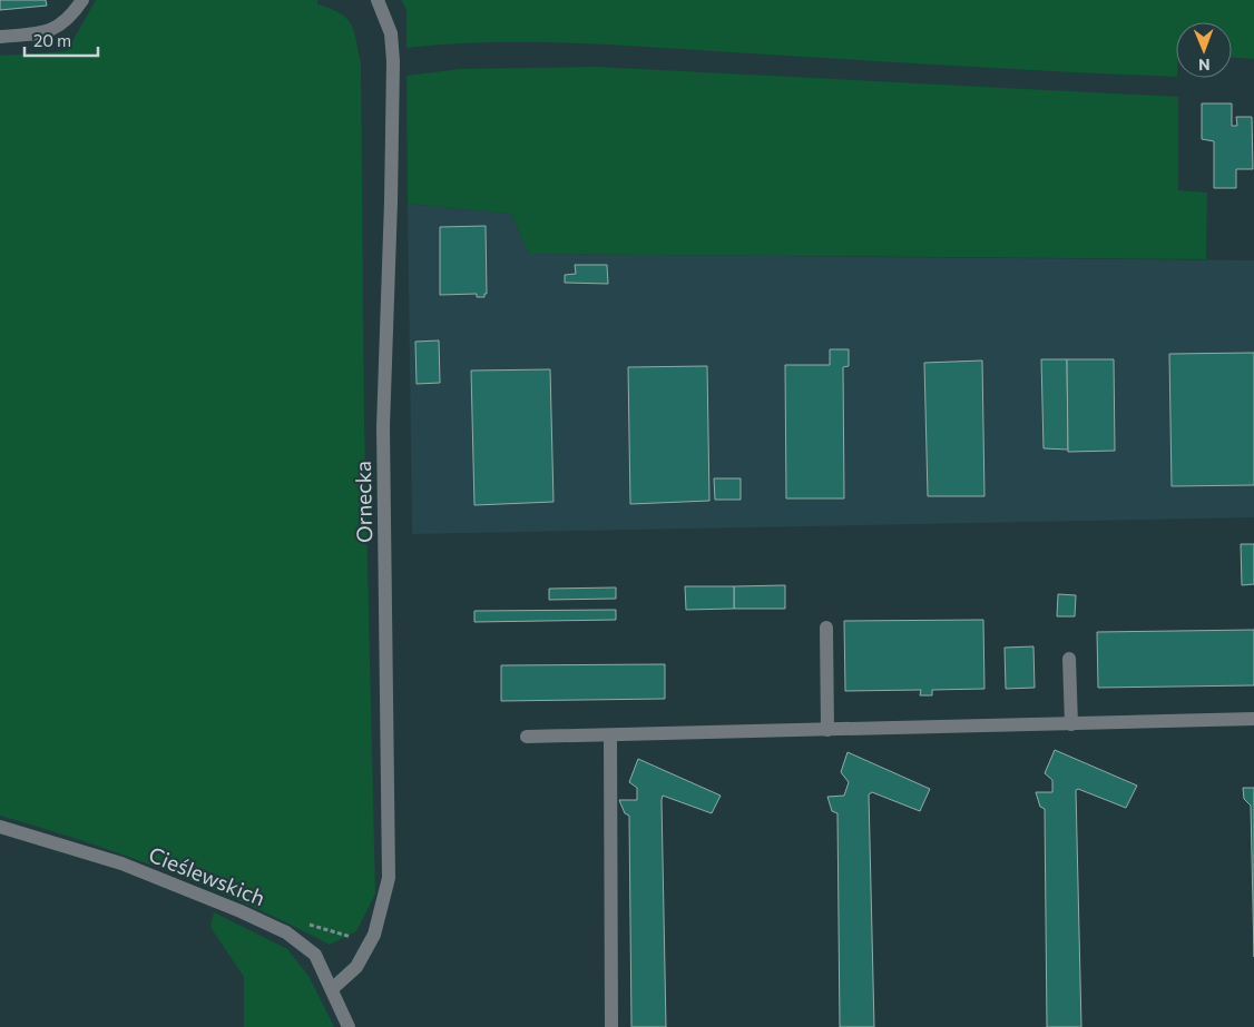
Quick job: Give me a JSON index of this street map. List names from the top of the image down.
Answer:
{
  "streets": {
    "street": ["Ornecka", "Cieślewskich"]
  },
  "crossings": [
    ["Ornecka", "Cieślewskich"]
  ],
  "scale_bar": "20 m",
  "north": "bottom"
}
